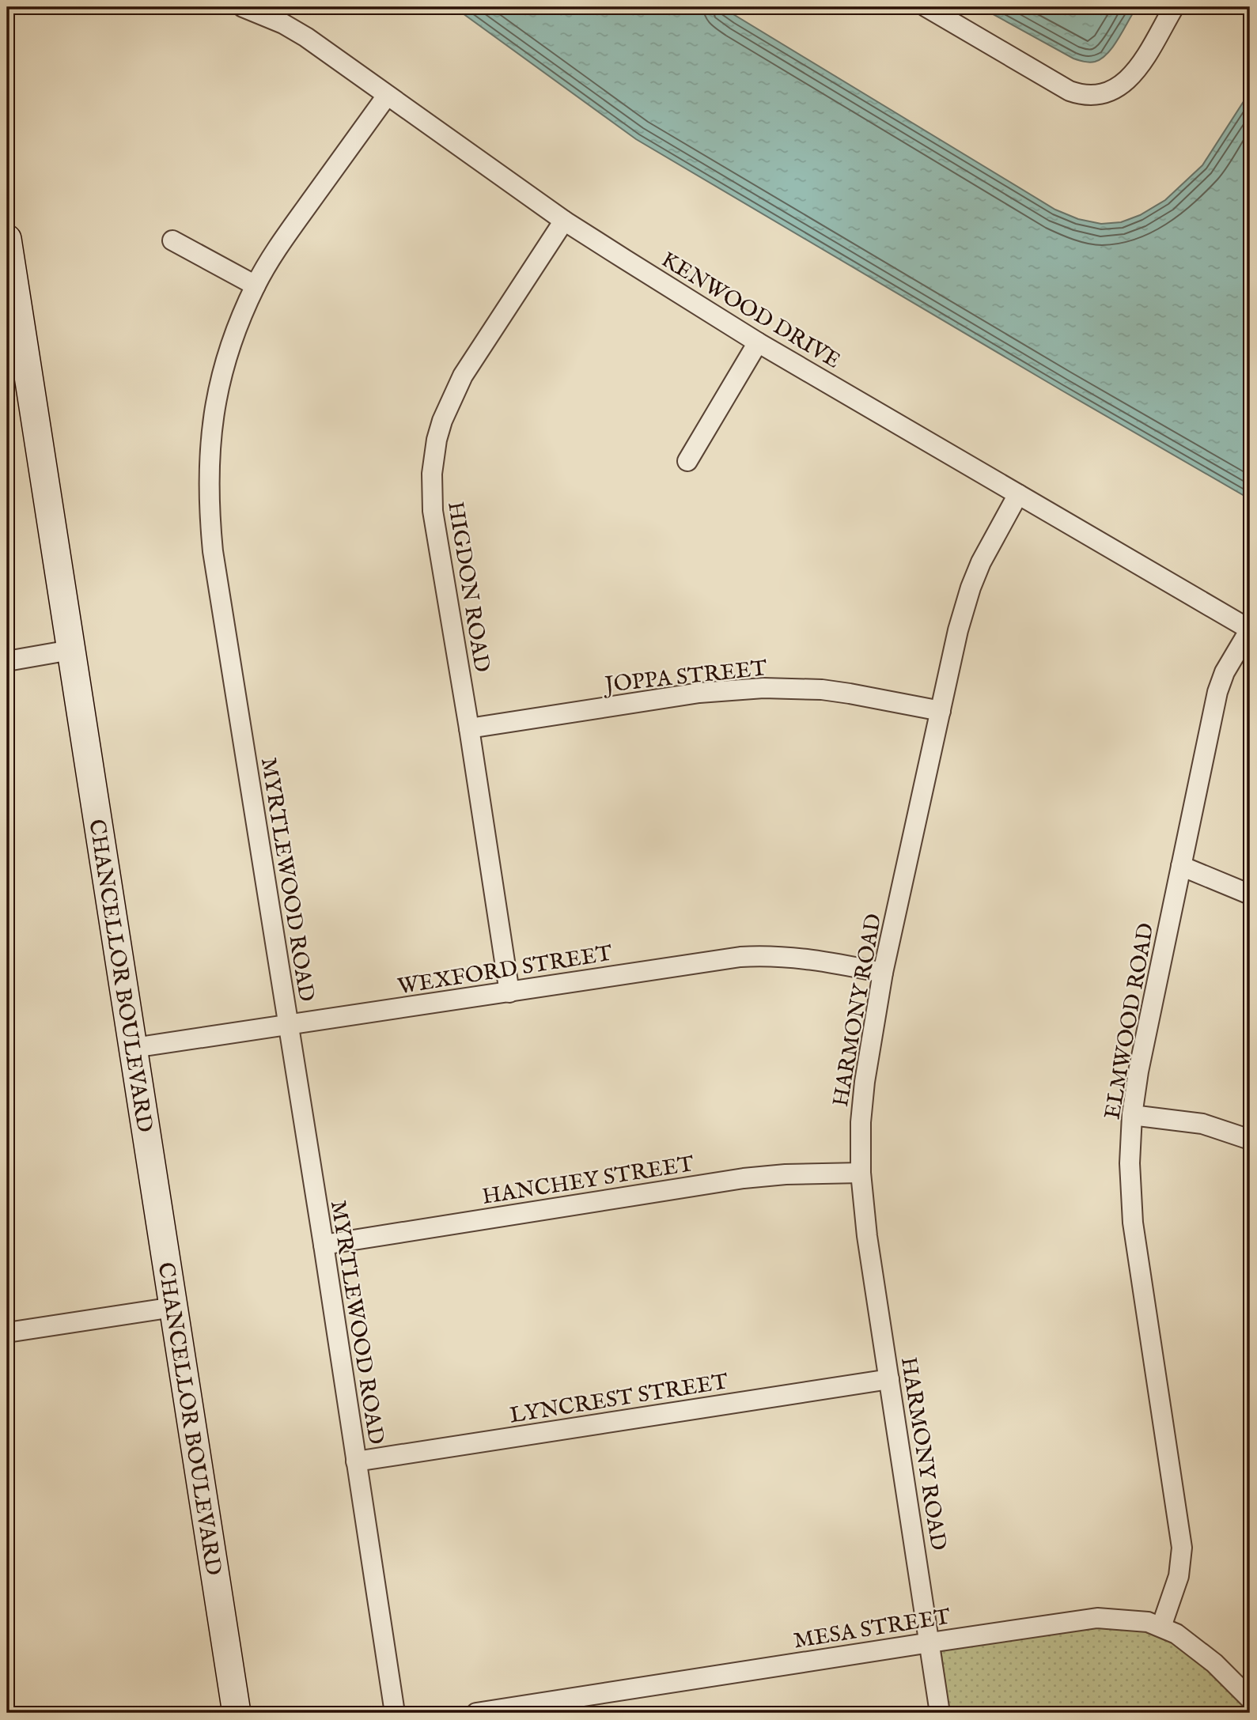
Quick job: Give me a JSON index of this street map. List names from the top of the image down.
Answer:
{
  "streets": {
    "street": [
      "KENWOOD DRIVE",
      "HIGDON ROAD",
      "JOPPA STREET",
      "MYRTLEWOOD ROAD",
      "WEXFORD STREET",
      "CHANCELLOR BOULEVARD",
      "HARMONY ROAD",
      "ELMWOOD ROAD",
      "HANCHEY STREET",
      "LYNCREST STREET",
      "MESA STREET"
    ]
  },
  "crossings": [
    ["KENWOOD DRIVE", "HIGDON ROAD"],
    ["KENWOOD DRIVE", "MYRTLEWOOD ROAD"],
    ["KENWOOD DRIVE", "HARMONY ROAD"],
    ["KENWOOD DRIVE", "ELMWOOD ROAD"],
    ["HIGDON ROAD", "JOPPA STREET"],
    ["HIGDON ROAD", "WEXFORD STREET"],
    ["JOPPA STREET", "HARMONY ROAD"],
    ["MYRTLEWOOD ROAD", "WEXFORD STREET"],
    ["MYRTLEWOOD ROAD", "HANCHEY STREET"],
    ["MYRTLEWOOD ROAD", "LYNCREST STREET"],
    ["WEXFORD STREET", "CHANCELLOR BOULEVARD"],
    ["WEXFORD STREET", "HARMONY ROAD"],
    ["HARMONY ROAD", "HANCHEY STREET"],
    ["HARMONY ROAD", "LYNCREST STREET"],
    ["HARMONY ROAD", "MESA STREET"],
    ["ELMWOOD ROAD", "MESA STREET"]
  ]
}
